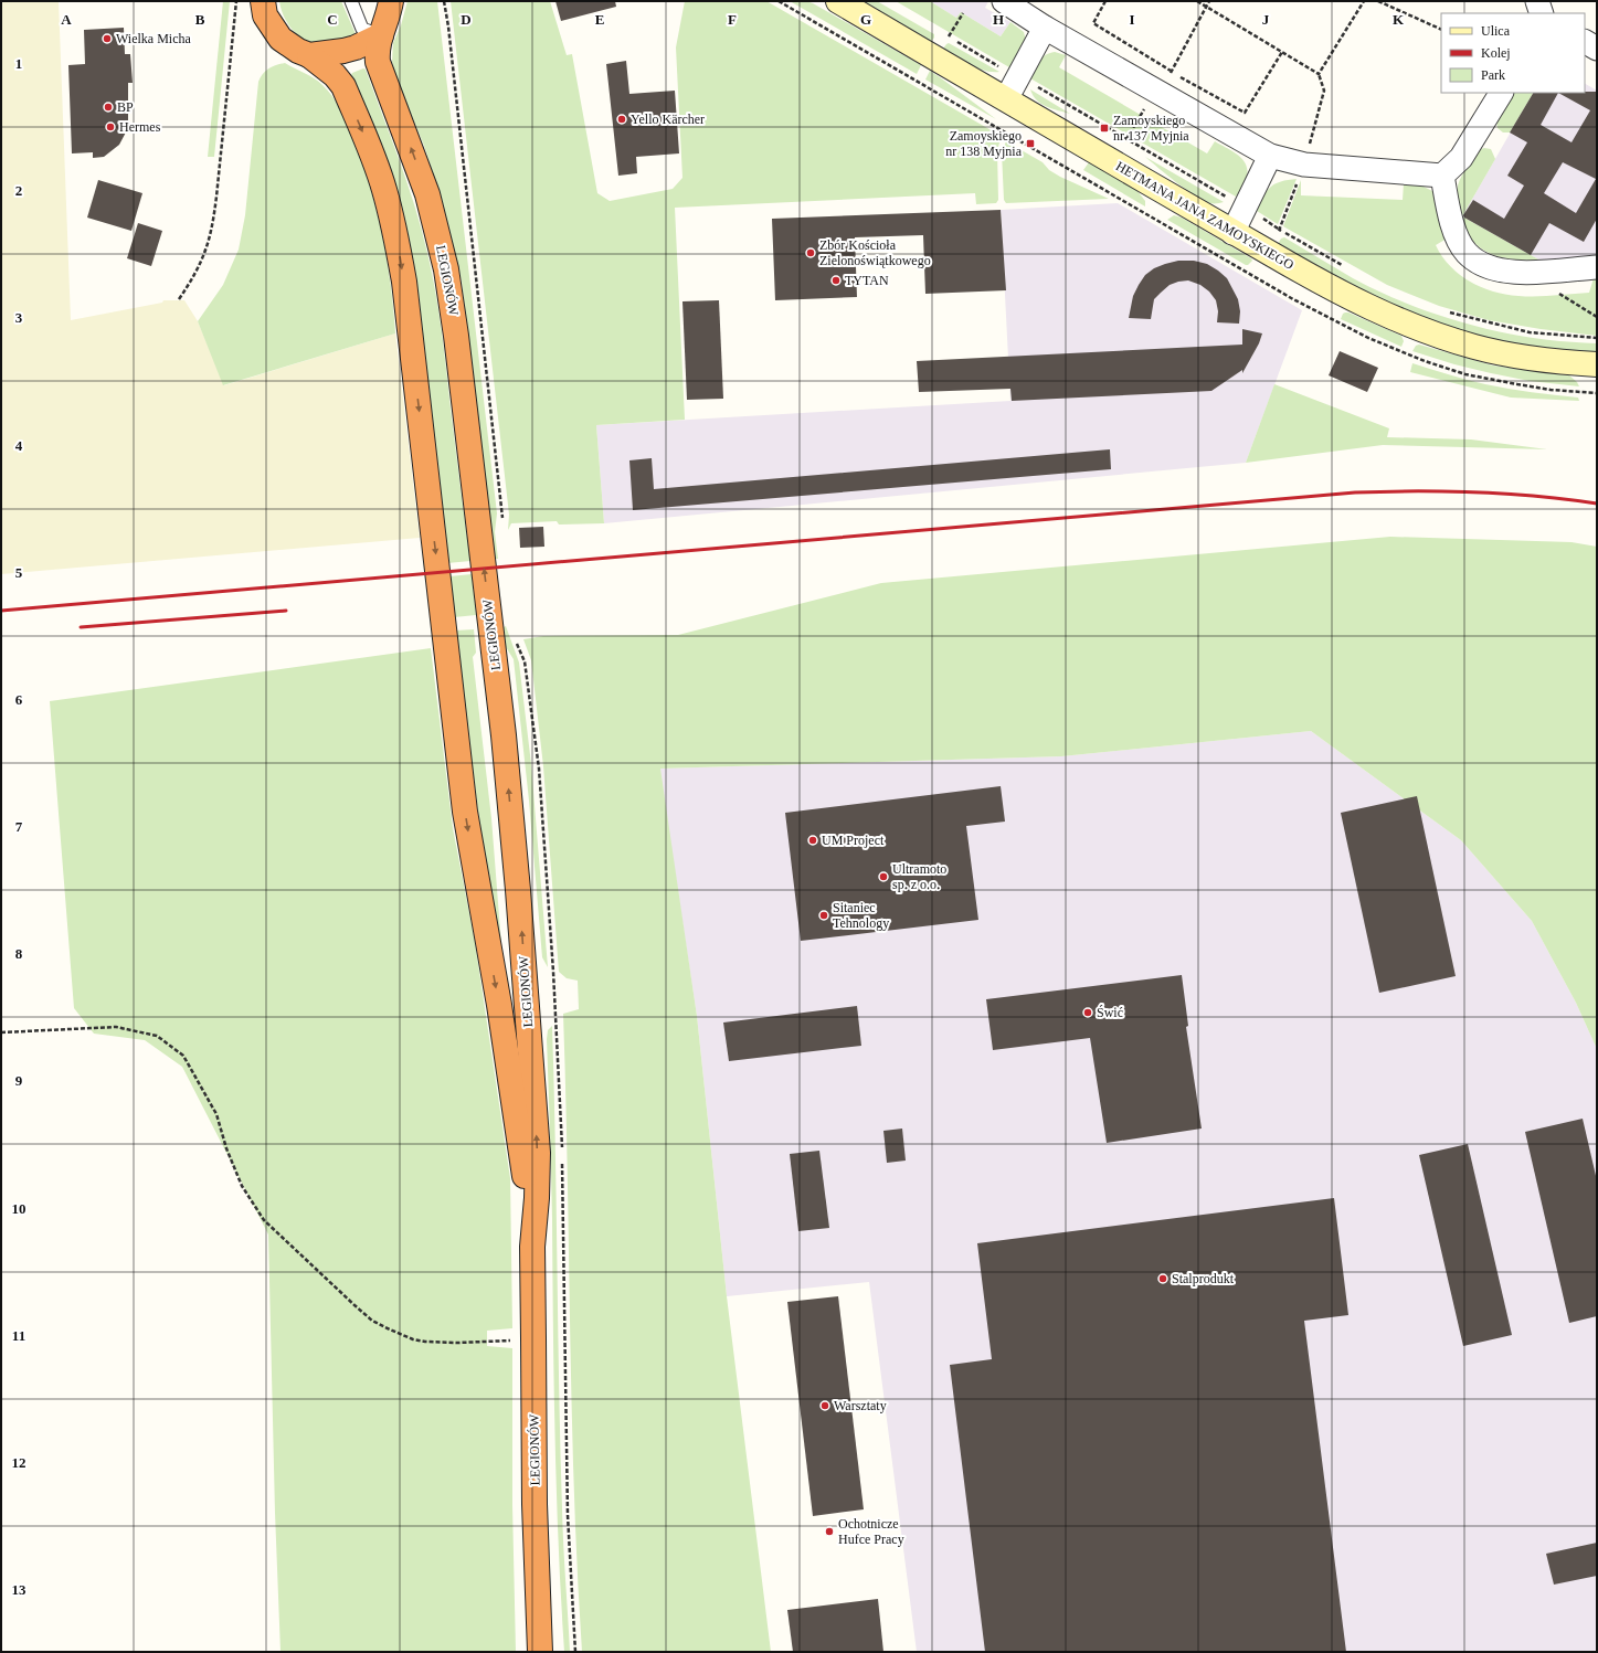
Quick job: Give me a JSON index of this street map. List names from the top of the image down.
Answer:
{
  "streets": {
    "highway": ["LEGIONÓW"],
    "street": ["HETMANA JANA ZAMOYSKIEGO"]
  },
  "places": {
    "other": [
      "Wielka Micha",
      "BP",
      "Yello Kärcher",
      "Hermes",
      "Zbór Kościoła Zielonoświątkowego",
      "TYTAN",
      "UM Project",
      "Ultramoto sp. z o.o.",
      "Sitaniec Tehnology",
      "Świć",
      "Stalprodukt",
      "Warsztaty",
      "Ochotnicze Hufce Pracy"
    ],
    "transit": ["Zamoyskiego nr 137 Myjnia", "Zamoyskiego nr 138 Myjnia"]
  },
  "legend": ["Ulica", "Kolej", "Park"],
  "grid": {
    "columns": [
      "A",
      "B",
      "C",
      "D",
      "E",
      "F",
      "G",
      "H",
      "I",
      "J",
      "K"
    ],
    "rows": [
      "1",
      "2",
      "3",
      "4",
      "5",
      "6",
      "7",
      "8",
      "9",
      "10",
      "11",
      "12",
      "13"
    ]
  }
}
